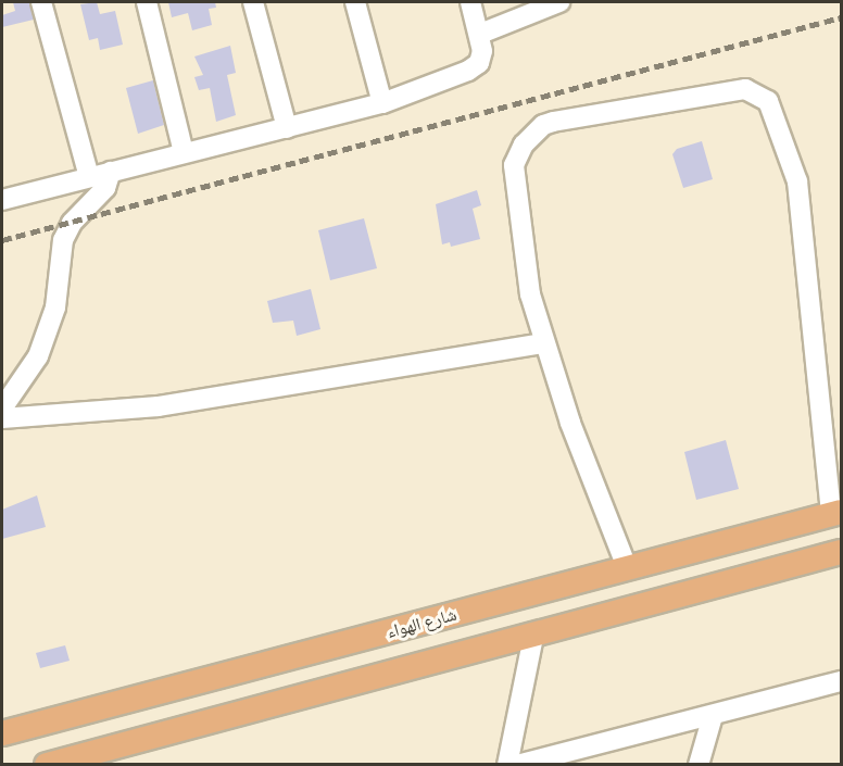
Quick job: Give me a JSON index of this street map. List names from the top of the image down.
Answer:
{
  "streets": {
    "main road": ["شارع الهواء"]
  }
}
